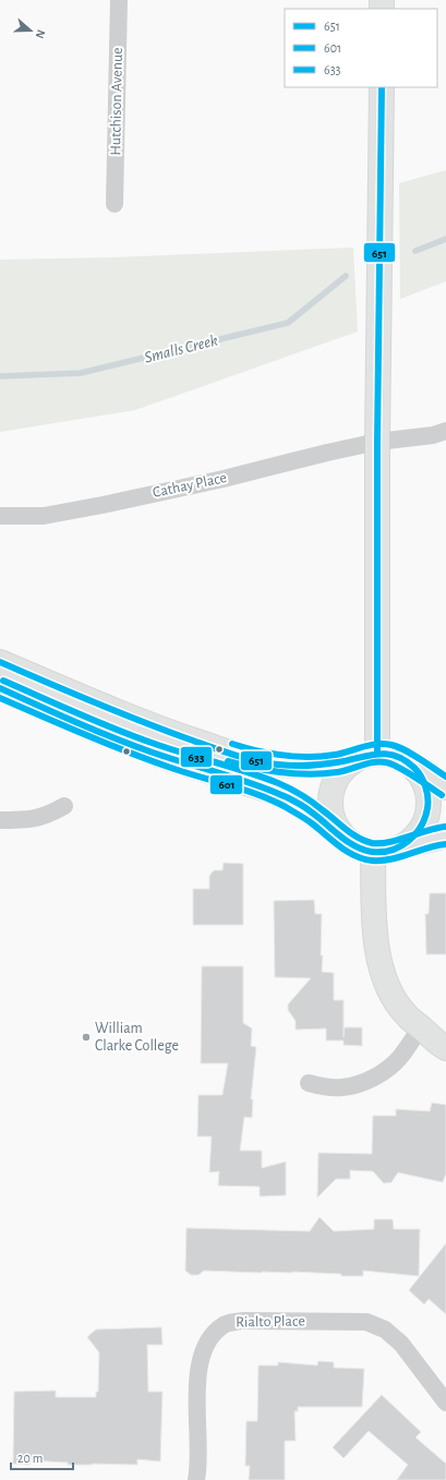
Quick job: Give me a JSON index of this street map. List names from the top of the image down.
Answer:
{
  "streets": {
    "street": ["Hutchison Avenue", "Cathay Place", "Rialto Place"]
  },
  "water": ["Smalls Creek"],
  "places": ["William Clarke College"],
  "lines": ["transit line 651", "transit line 633", "transit line 601"],
  "legend": ["651", "601", "633"],
  "scale_bar": "20 m",
  "north": "right"
}
